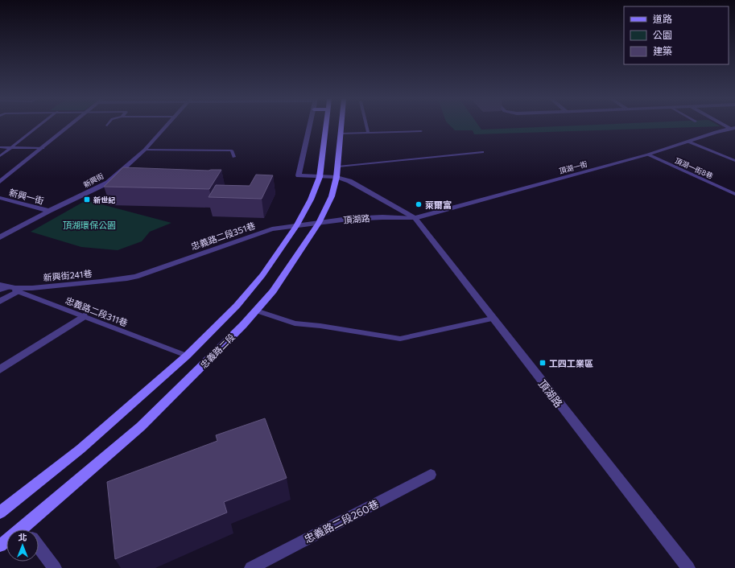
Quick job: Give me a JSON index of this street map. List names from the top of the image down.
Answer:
{
  "streets": {
    "main road": ["忠義路二段"],
    "street": [
      "頂湖一街",
      "新興街",
      "新興一街",
      "頂湖路",
      "忠義路二段351巷",
      "新興街241巷",
      "忠義路二段260巷"
    ],
    "lane": ["頂湖一街8巷", "忠義路二段311巷"]
  },
  "crossings": [
    ["頂湖一街", "頂湖一街8巷"],
    ["頂湖一街", "頂湖路"],
    ["新興街", "新興一街"],
    ["頂湖路", "忠義路二段351巷"],
    ["頂湖路", "忠義路二段"],
    ["忠義路二段351巷", "新興街241巷"],
    ["忠義路二段351巷", "忠義路二段"],
    ["新興街241巷", "忠義路二段311巷"],
    ["忠義路二段311巷", "忠義路二段"]
  ],
  "parks": ["頂湖環保公園"],
  "places": {
    "transit": ["新世紀", "工四工業區"],
    "other": ["萊爾富"]
  },
  "legend": ["道路", "公園", "建築"],
  "north": "top"
}
